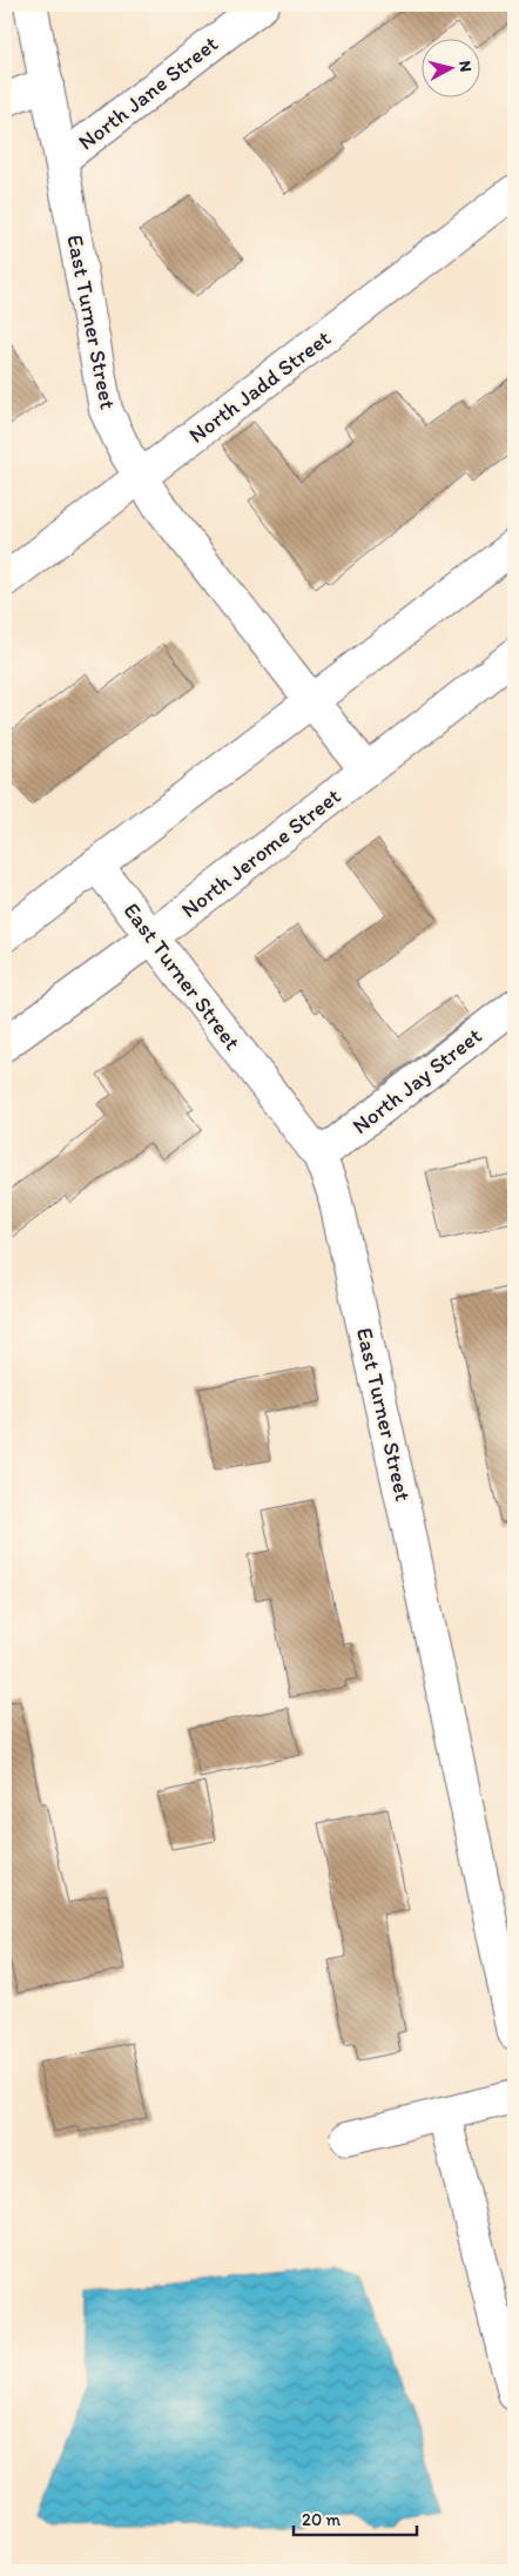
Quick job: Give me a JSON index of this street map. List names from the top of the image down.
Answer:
{
  "streets": {
    "street": [
      "North Jane Street",
      "East Turner Street",
      "North Jadd Street",
      "North Jerome Street",
      "North Jay Street"
    ]
  },
  "crossings": [
    ["North Jane Street", "East Turner Street"],
    ["East Turner Street", "North Jadd Street"],
    ["East Turner Street", "North Jerome Street"],
    ["East Turner Street", "North Jay Street"]
  ],
  "scale_bar": "20 m",
  "north": "right"
}
